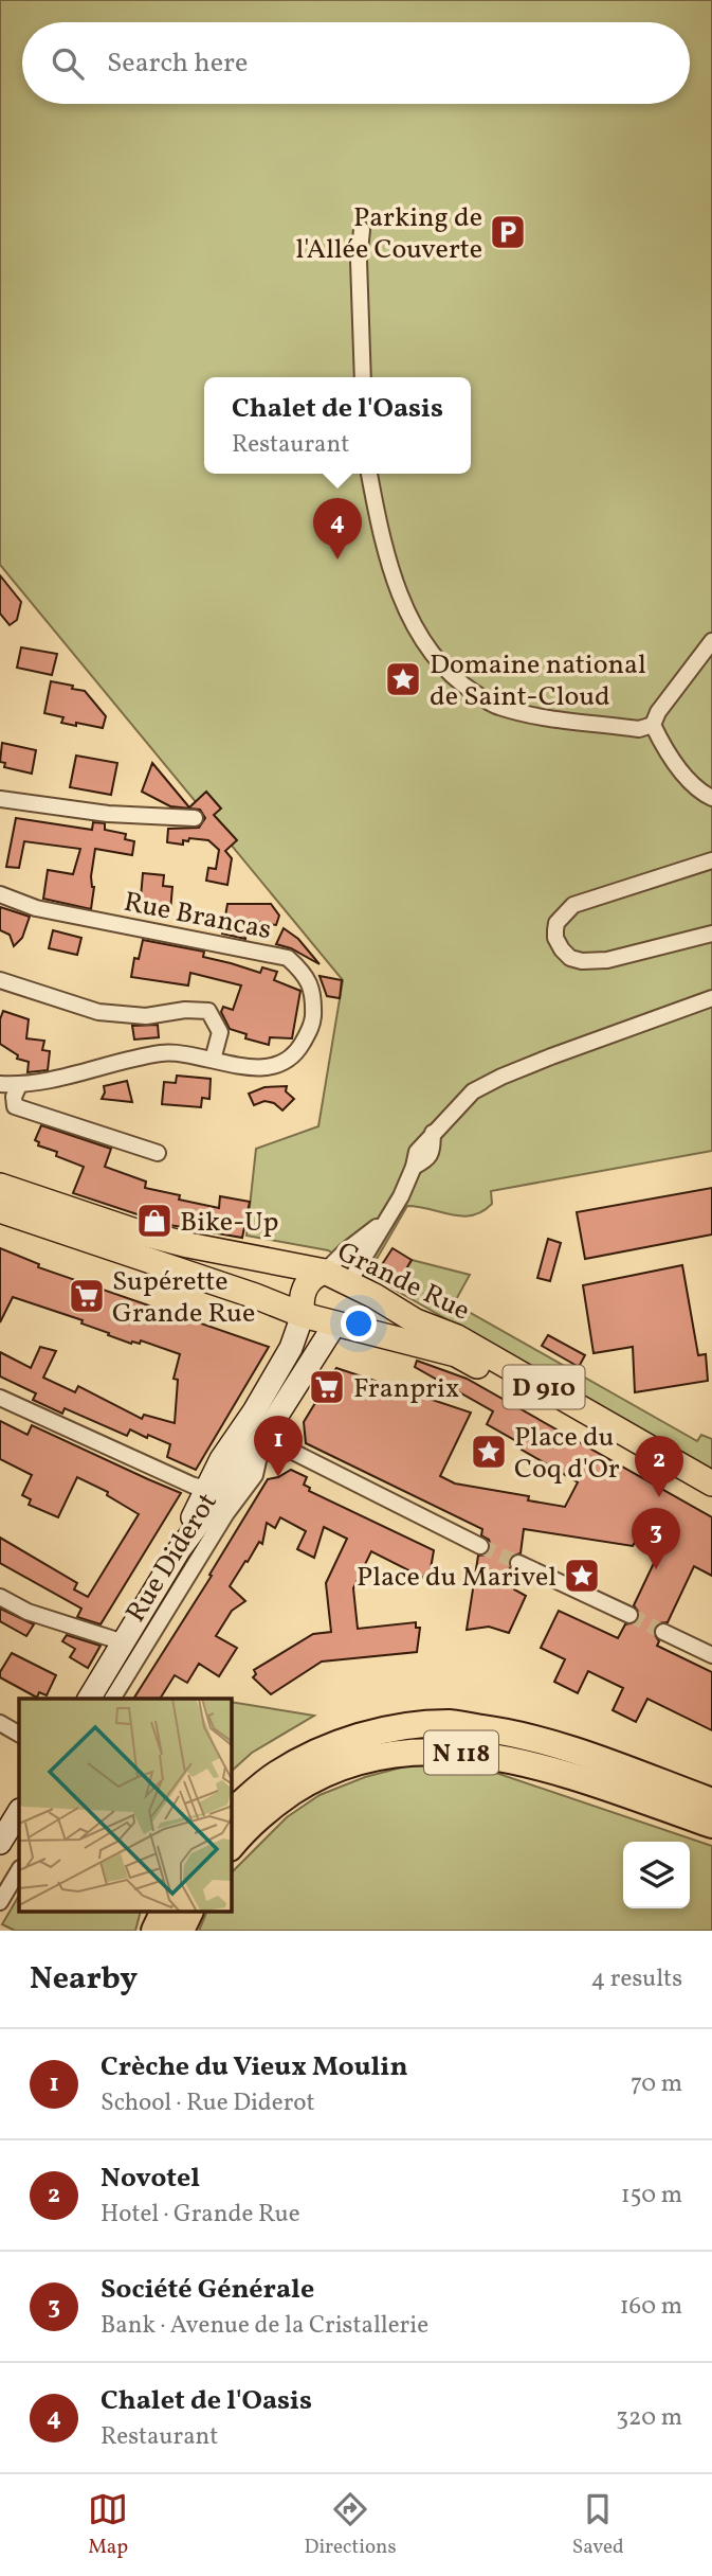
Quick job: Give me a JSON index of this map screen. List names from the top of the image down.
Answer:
{
  "streets": {
    "highway": ["N 118"],
    "main road": ["Grande Rue", "D 910"],
    "street": ["Rue Brancas", "Rue Diderot"]
  },
  "places": {
    "parking": ["Parking de l'Allée Couverte"],
    "place": ["Domaine national de Saint-Cloud", "Place du Coq d'Or", "Place du Marivel"],
    "shop": ["Bike-Up"],
    "supermarket": ["Supérette Grande Rue", "Franprix"]
  },
  "page": {
    "search": "Search here",
    "popup": ["Chalet de l'Oasis", "Restaurant"],
    "pins": [
      "4",
      "1",
      "2",
      "3"
    ],
    "heading": ["Nearby", "4 results"],
    "list": [
      {
        "mark": "1",
        "name": "Crèche du Vieux Moulin",
        "note": "School · Rue Diderot",
        "value": "70 m"
      },
      {
        "mark": "2",
        "name": "Novotel",
        "note": "Hotel · Grande Rue",
        "value": "150 m"
      },
      {
        "mark": "3",
        "name": "Société Générale",
        "note": "Bank · Avenue de la Cristallerie",
        "value": "160 m"
      },
      {
        "mark": "4",
        "name": "Chalet de l'Oasis",
        "note": "Restaurant",
        "value": "320 m"
      }
    ],
    "nav": ["Map", "Directions", "Saved"]
  }
}
